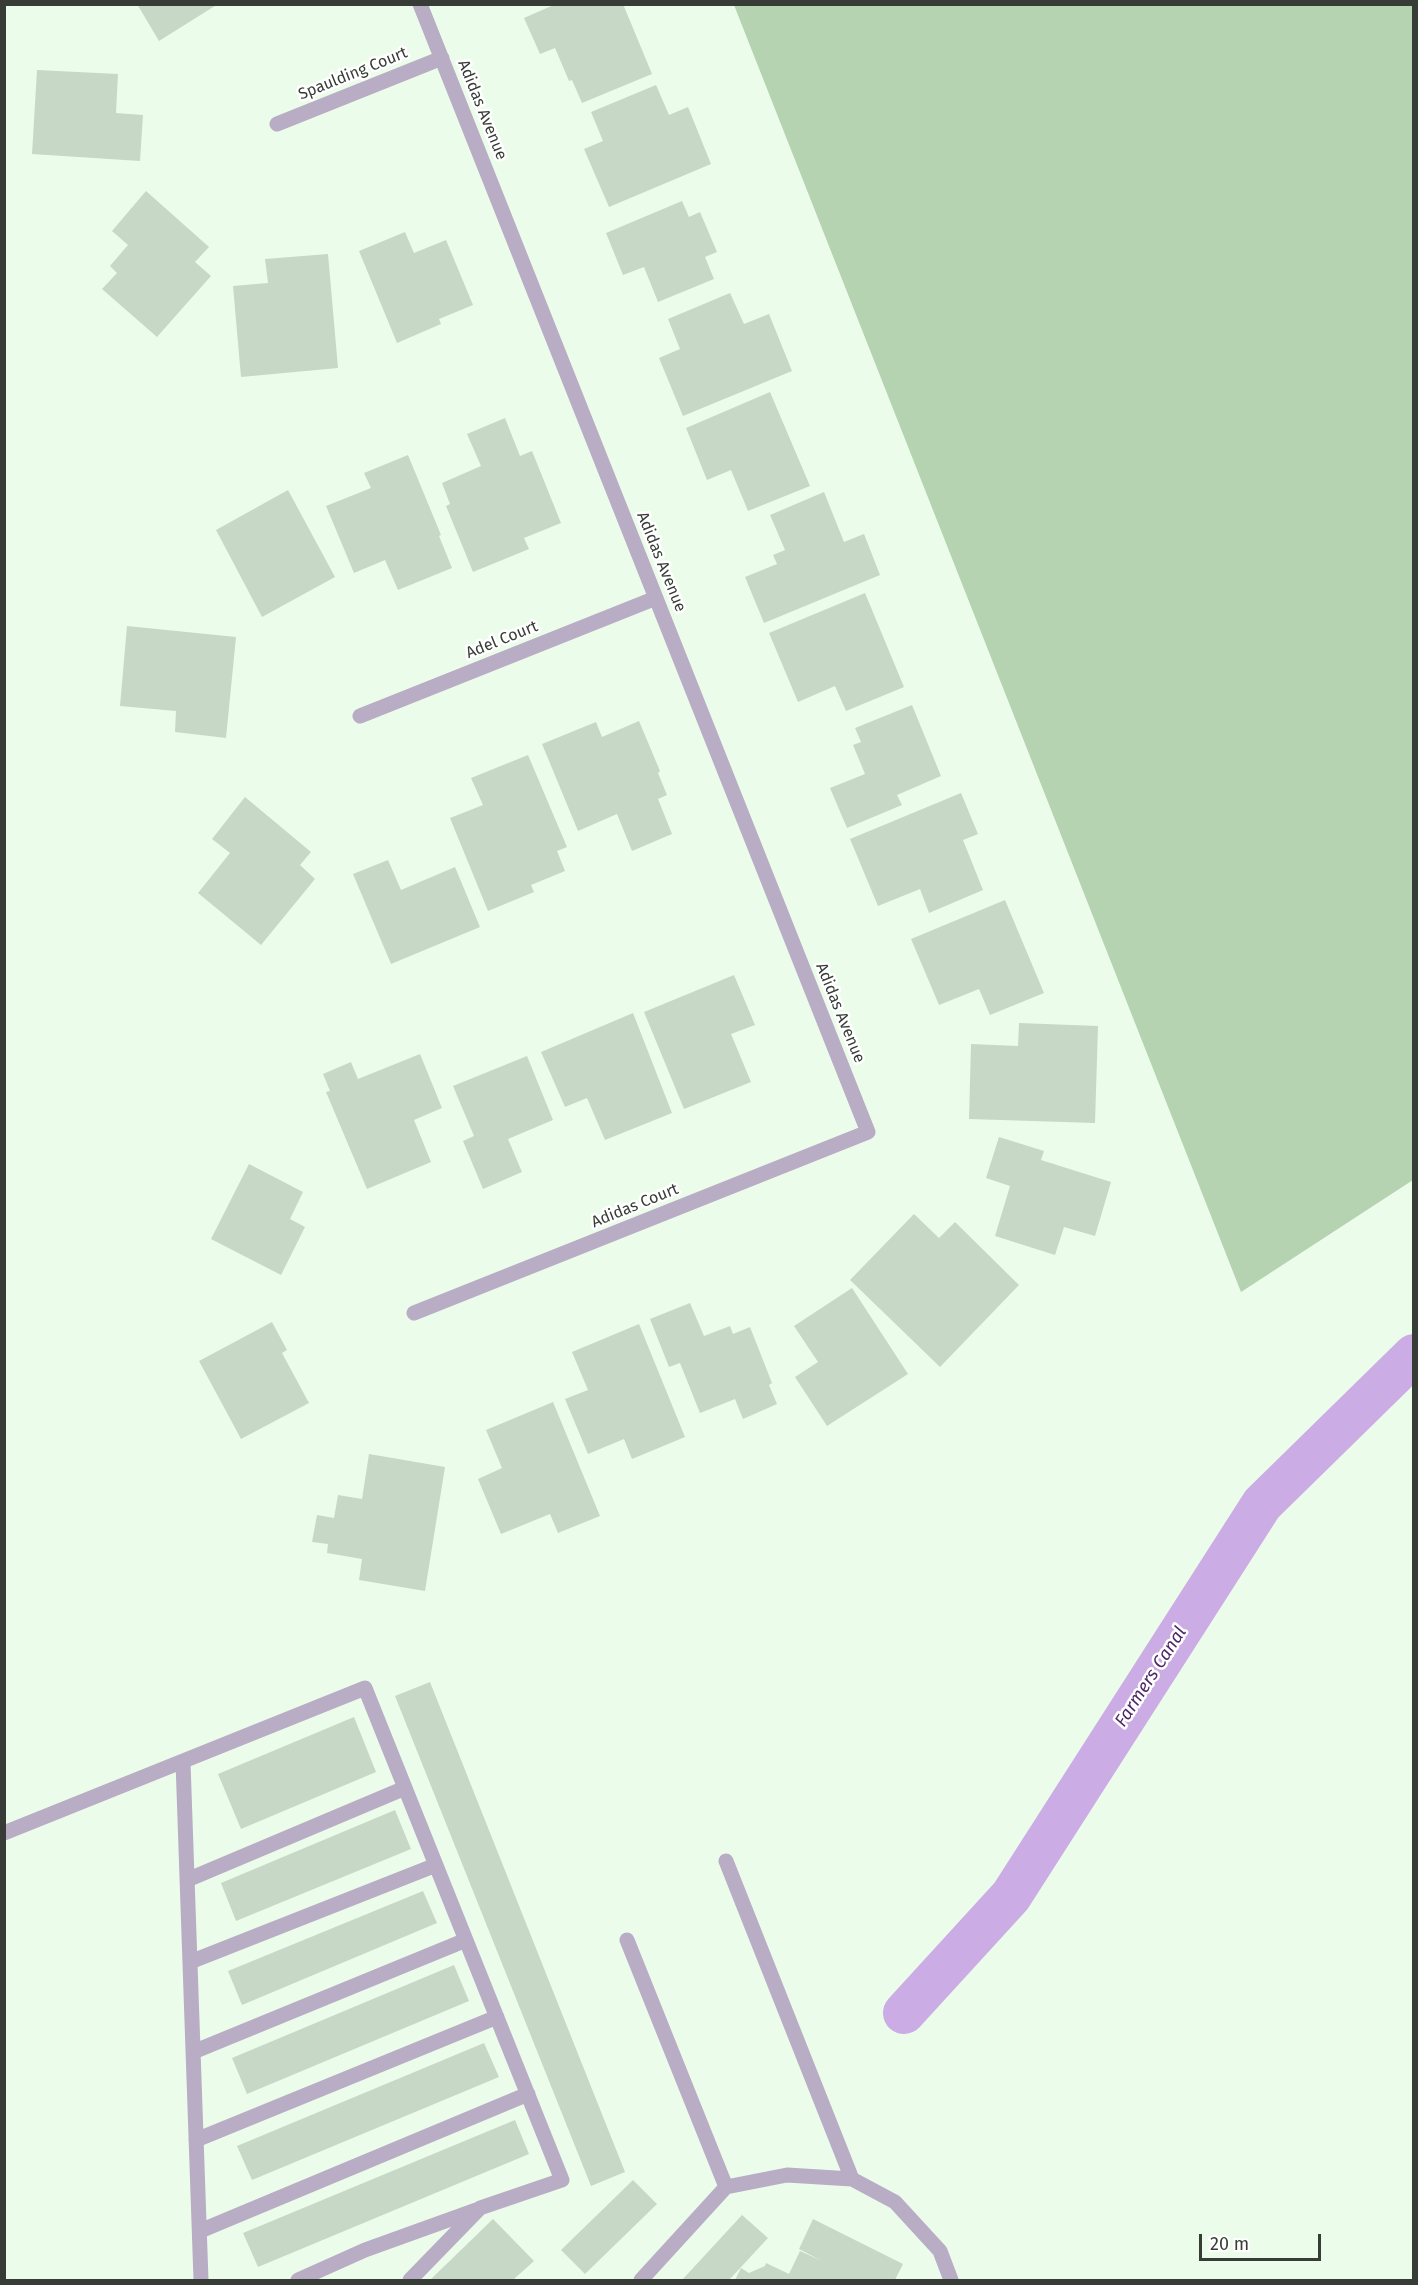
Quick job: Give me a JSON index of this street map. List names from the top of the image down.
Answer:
{
  "streets": {
    "street": [
      "Spaulding Court",
      "Adidas Avenue",
      "Adel Court",
      "Adidas Court"
    ]
  },
  "crossings": [
    ["Spaulding Court", "Adidas Avenue"],
    ["Adidas Avenue", "Adel Court"],
    ["Adidas Avenue", "Adidas Court"]
  ],
  "water": ["Farmers Canal"],
  "scale_bar": "20 m"
}
